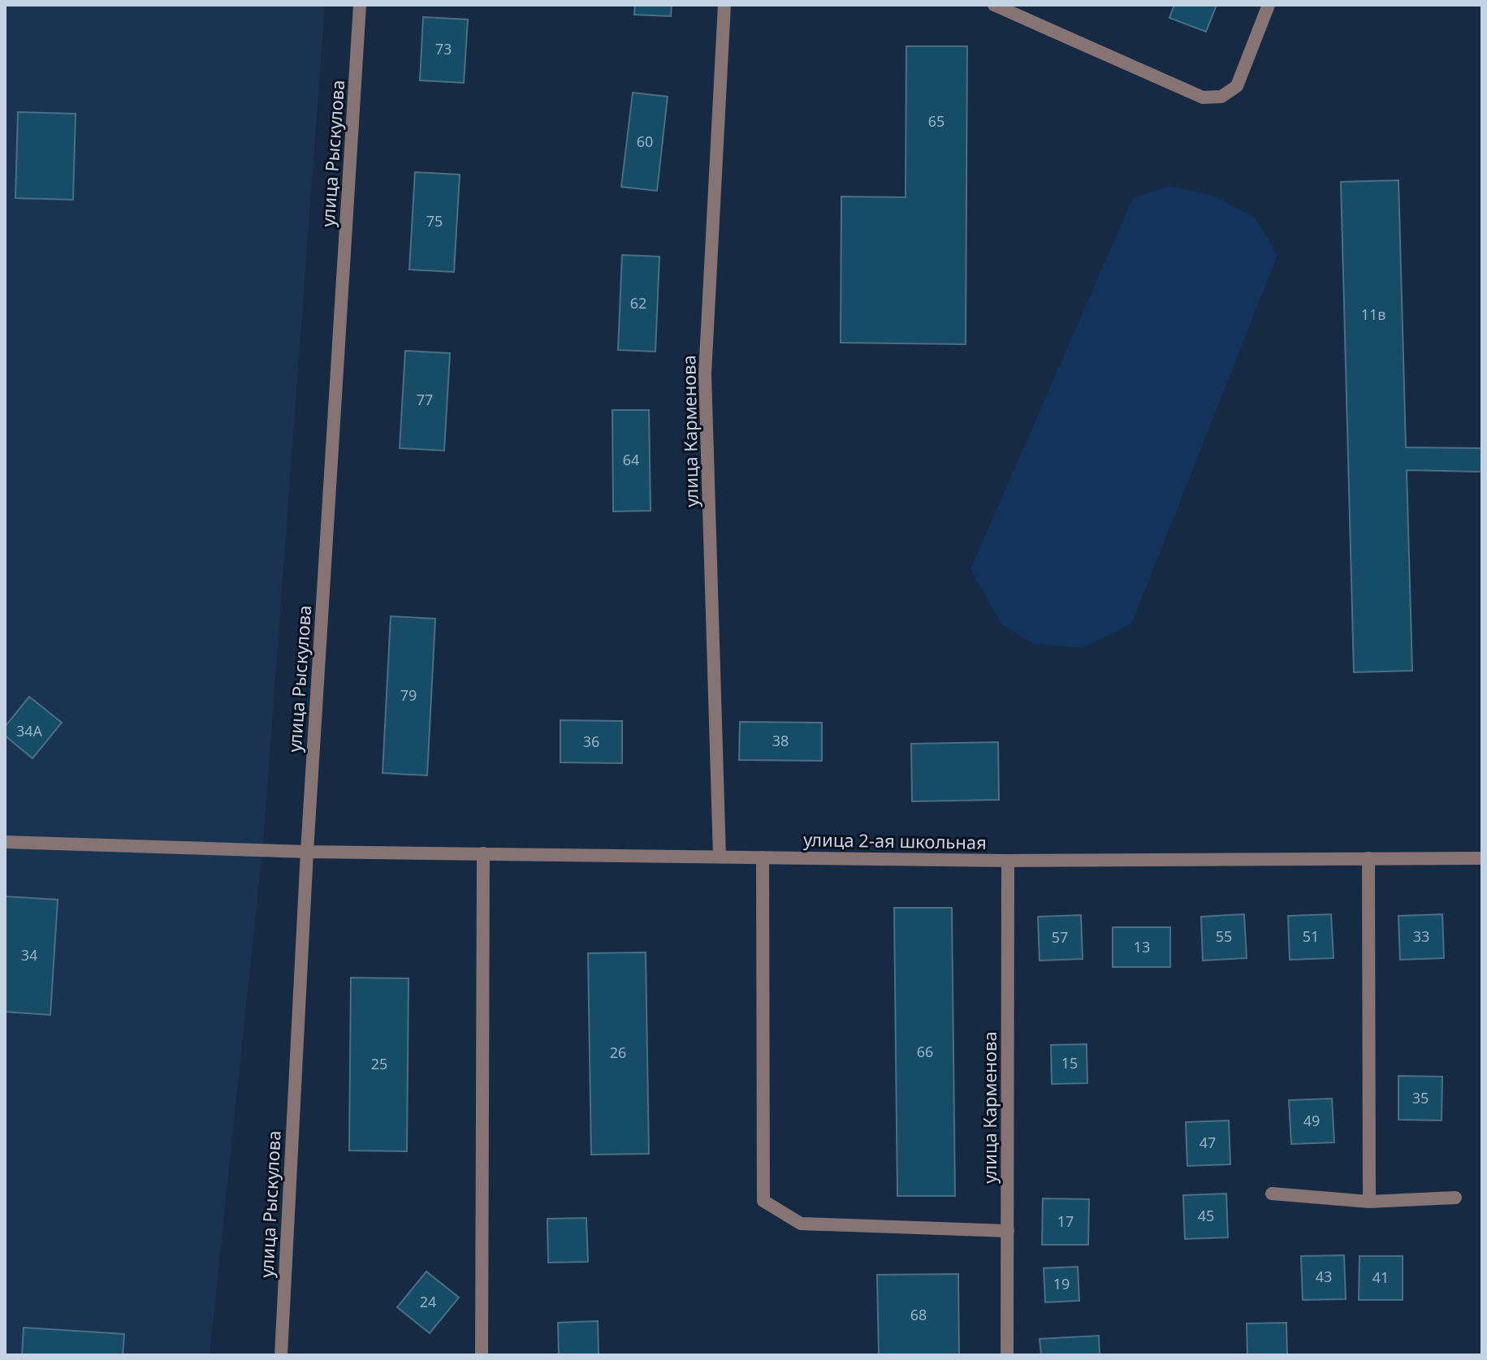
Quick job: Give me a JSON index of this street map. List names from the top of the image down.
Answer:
{
  "streets": {
    "street": ["улица Рыскулова", "улица Карменова", "улица 2-ая школьная"]
  },
  "crossings": [
    ["улица Рыскулова", "улица 2-ая школьная"],
    ["улица Карменова", "улица 2-ая школьная"]
  ],
  "house_numbers": [
    "73",
    "65",
    "60",
    "75",
    "62",
    "11в",
    "77",
    "64",
    "79",
    "34А",
    "38",
    "36",
    "55",
    "51",
    "33",
    "57",
    "13",
    "34",
    "66",
    "26",
    "15",
    "25",
    "35",
    "49",
    "47",
    "45",
    "17",
    "43",
    "41",
    "19",
    "24",
    "68"
  ]
}
